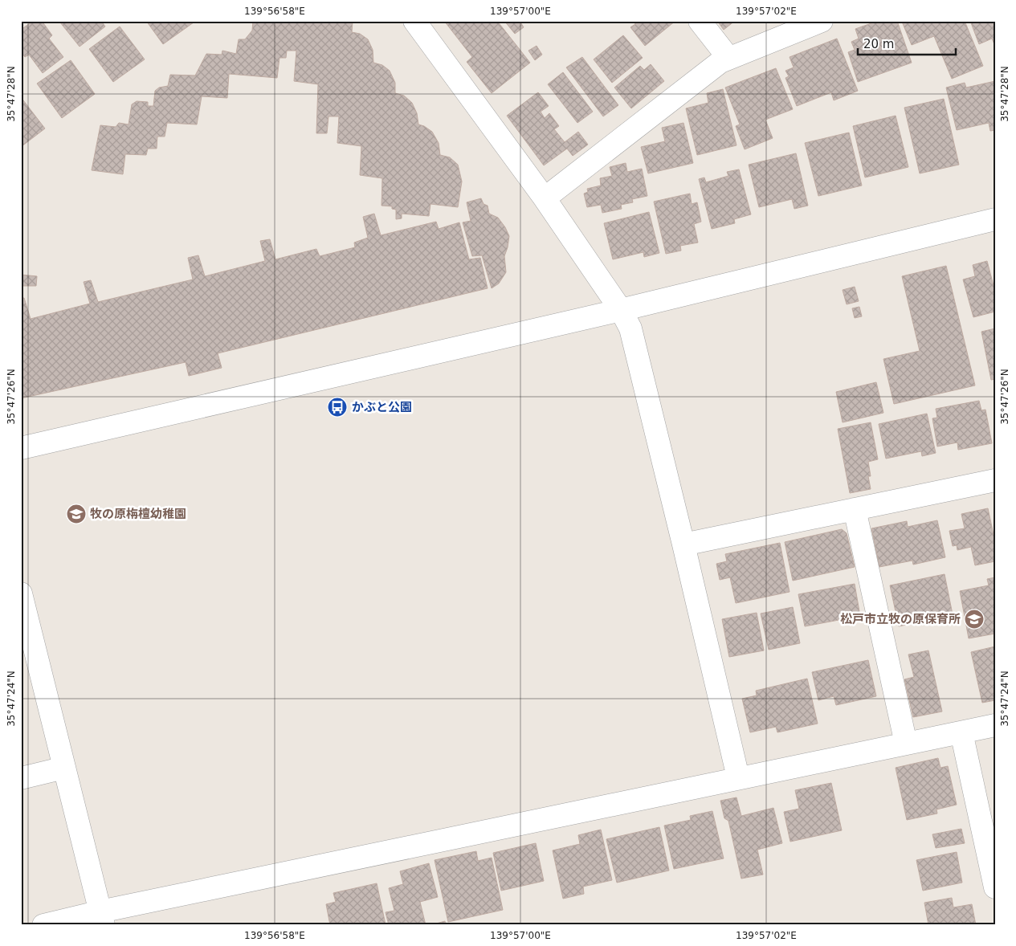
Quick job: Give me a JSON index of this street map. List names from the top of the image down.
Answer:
{
  "places": {
    "bus stop": ["かぶと公園"],
    "school or university": ["牧の原栴檀幼稚園", "松戸市立牧の原保育所"]
  },
  "scale_bar": "20 m",
  "coordinates": [
    "139°56'58\"E",
    "139°57'00\"E",
    "139°57'02\"E",
    "35°47'28\"N",
    "35°47'26\"N",
    "35°47'24\"N"
  ]
}
